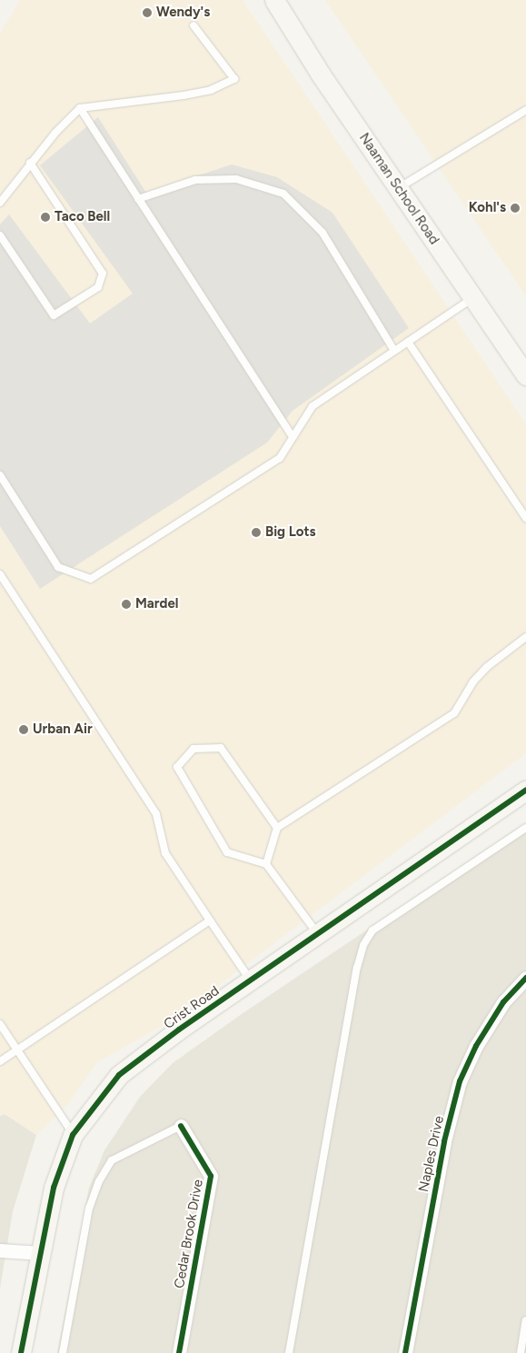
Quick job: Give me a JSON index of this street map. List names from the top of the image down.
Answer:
{
  "streets": {
    "street": [
      "Naaman School Road",
      "Crist Road",
      "Naples Drive",
      "Cedar Brook Drive"
    ]
  },
  "places": [
    "Wendy's",
    "Kohl's",
    "Taco Bell",
    "Big Lots",
    "Mardel",
    "Urban Air"
  ]
}
